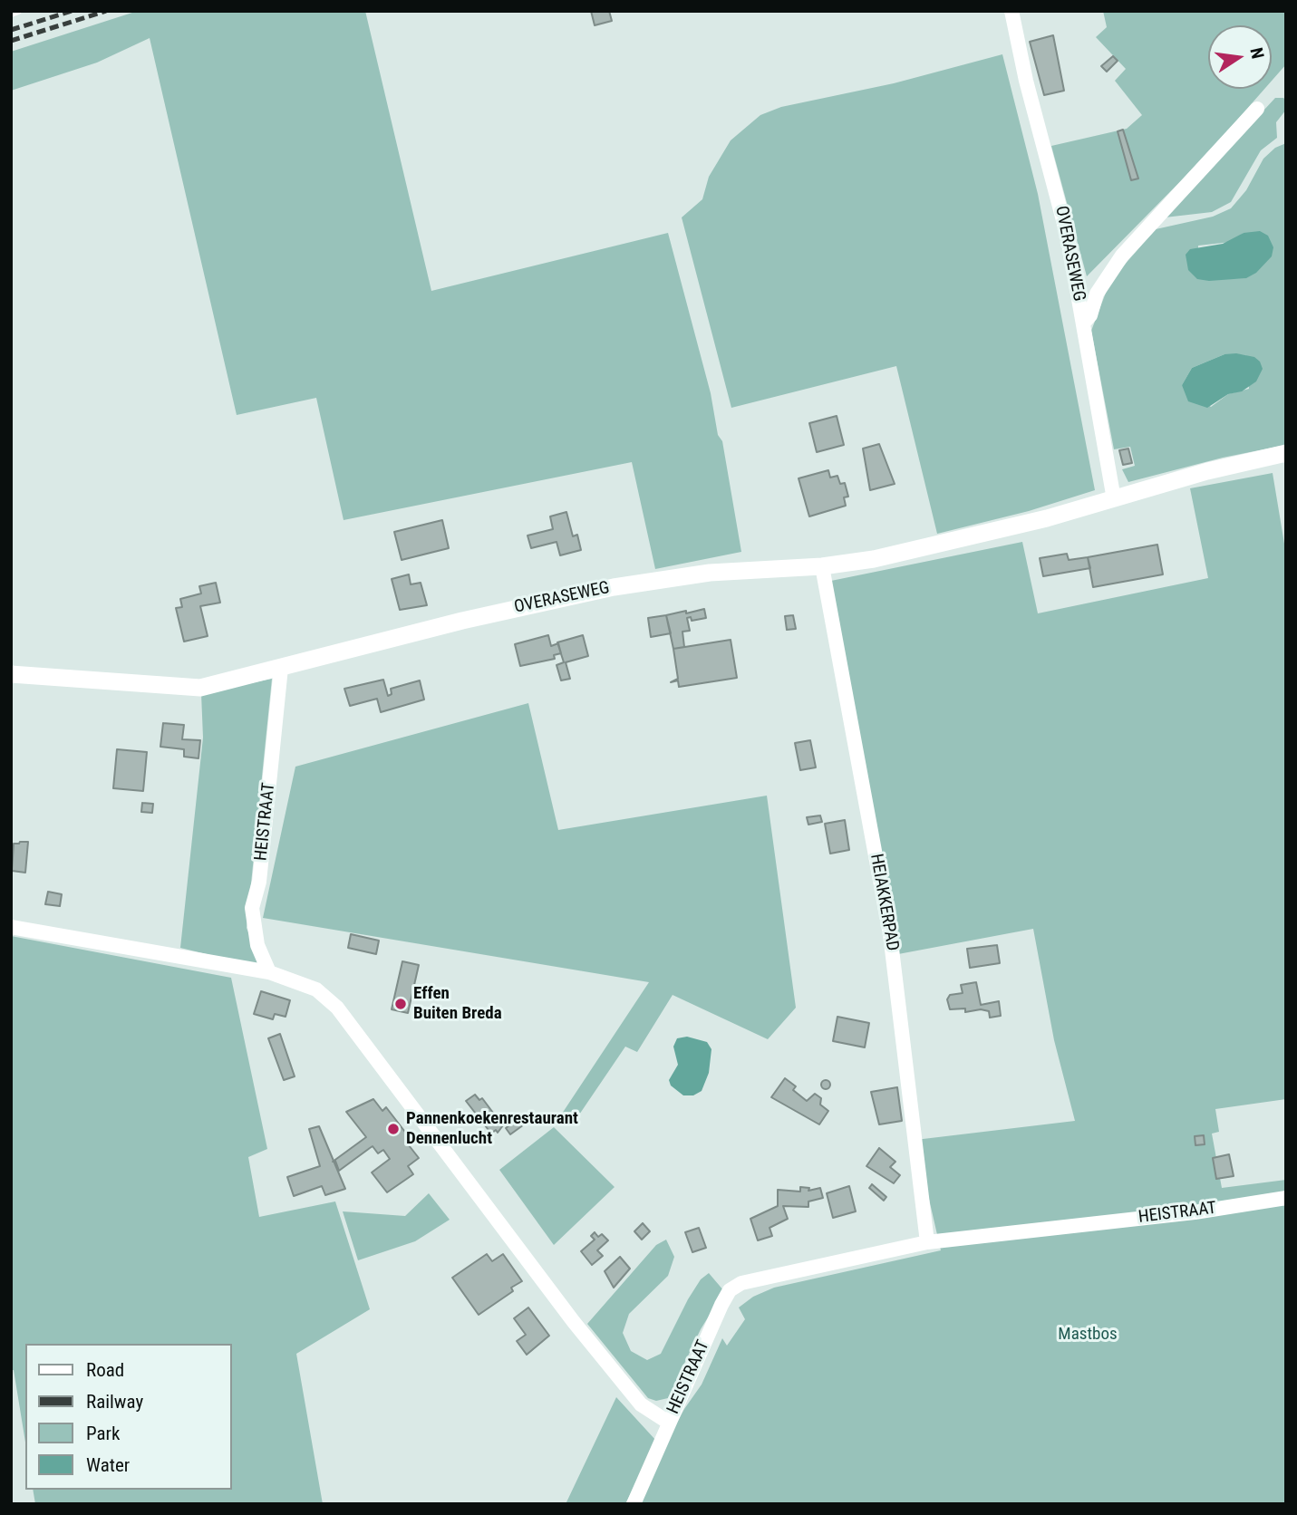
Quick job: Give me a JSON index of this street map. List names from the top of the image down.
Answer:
{
  "streets": {
    "street": ["OVERASEWEG", "HEISTRAAT", "HEIAKKERPAD"]
  },
  "crossings": [
    ["OVERASEWEG", "HEISTRAAT"],
    ["OVERASEWEG", "HEIAKKERPAD"],
    ["HEISTRAAT", "HEIAKKERPAD"]
  ],
  "parks": ["Mastbos"],
  "places": ["Effen Buiten Breda", "Pannenkoekenrestaurant Dennenlucht"],
  "legend": [
    "Road",
    "Railway",
    "Park",
    "Water"
  ],
  "north": "right"
}
